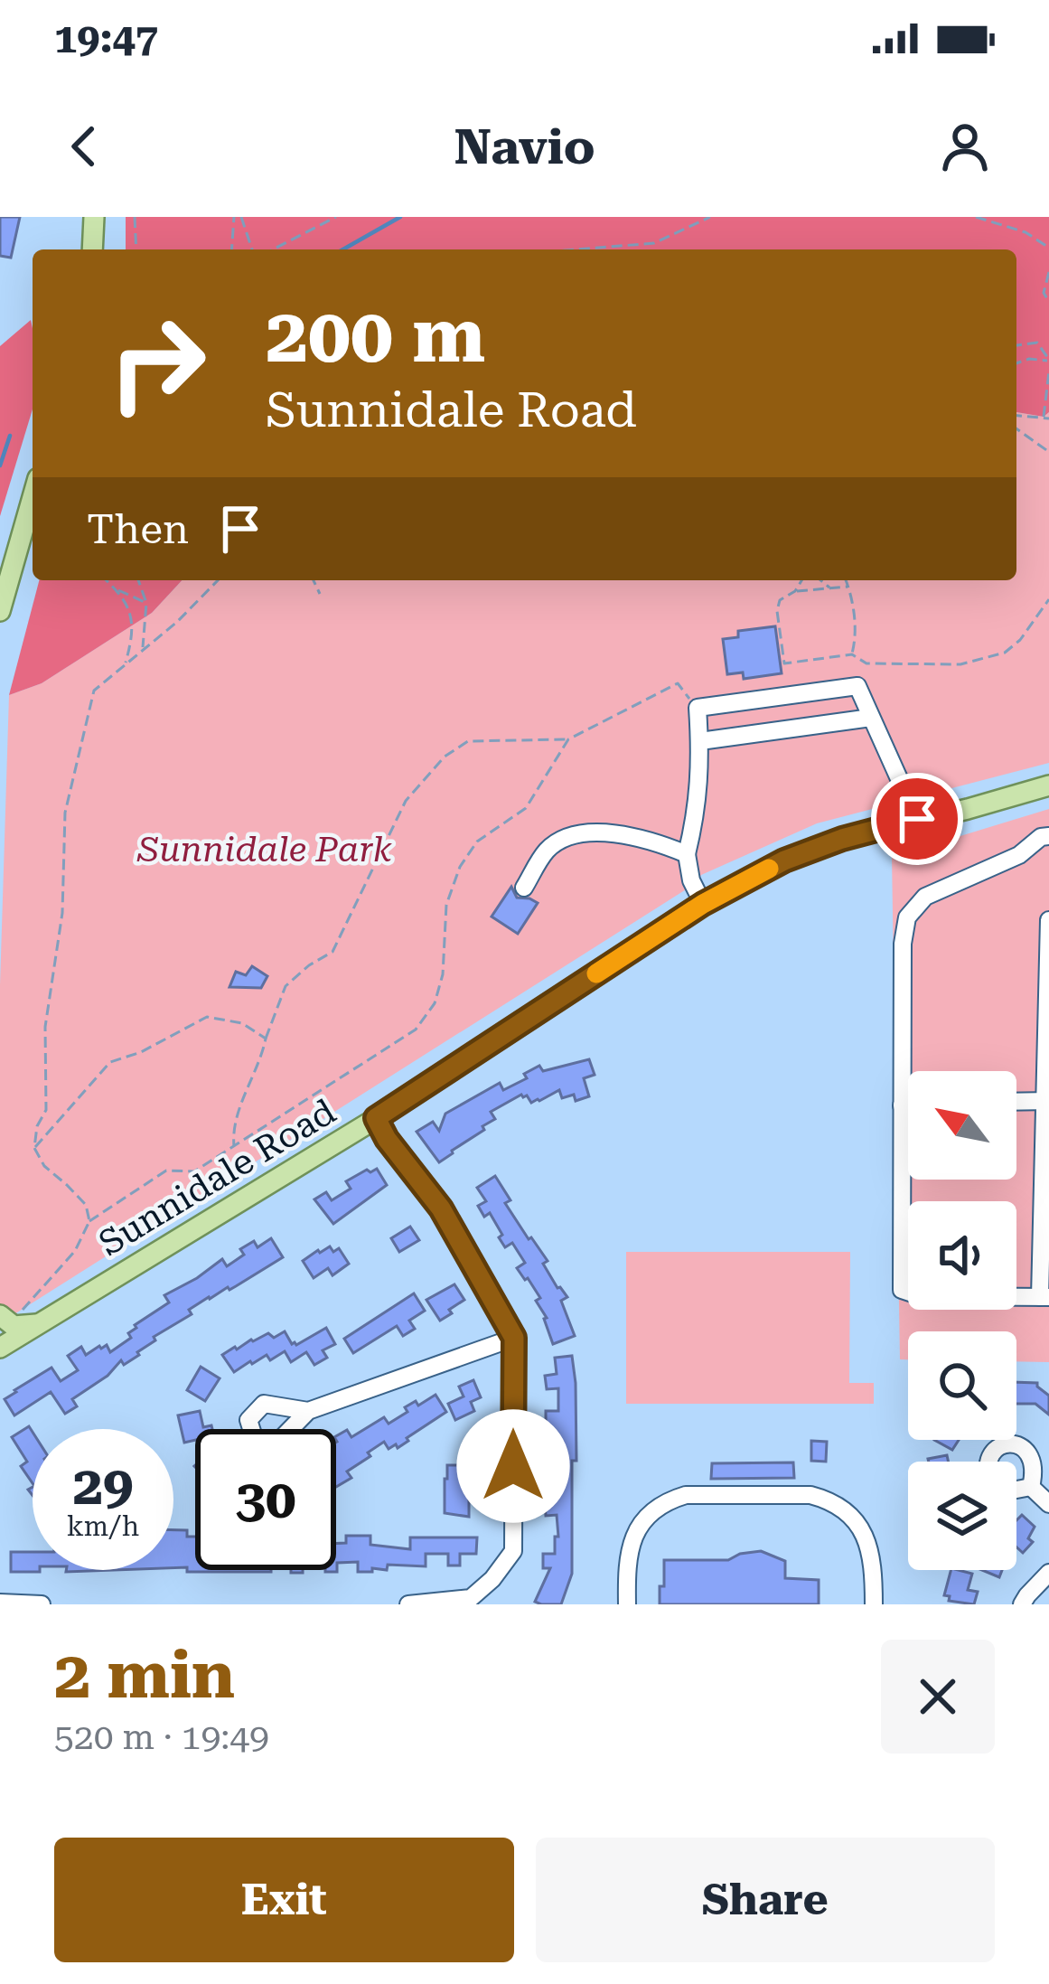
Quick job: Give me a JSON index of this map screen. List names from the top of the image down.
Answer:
{
  "streets": {
    "main road": ["Sunnidale Road"]
  },
  "parks": ["Sunnidale Park"],
  "north": "top left",
  "page": {
    "status": "19:47",
    "header": "Navio",
    "turn": ["200 m", "Sunnidale Road"],
    "then": "Then",
    "speed": "29 km/h",
    "limit": "30",
    "heading": ["2 min", "520 m · 19:49"],
    "buttons": ["Exit", "Share"]
  }
}
